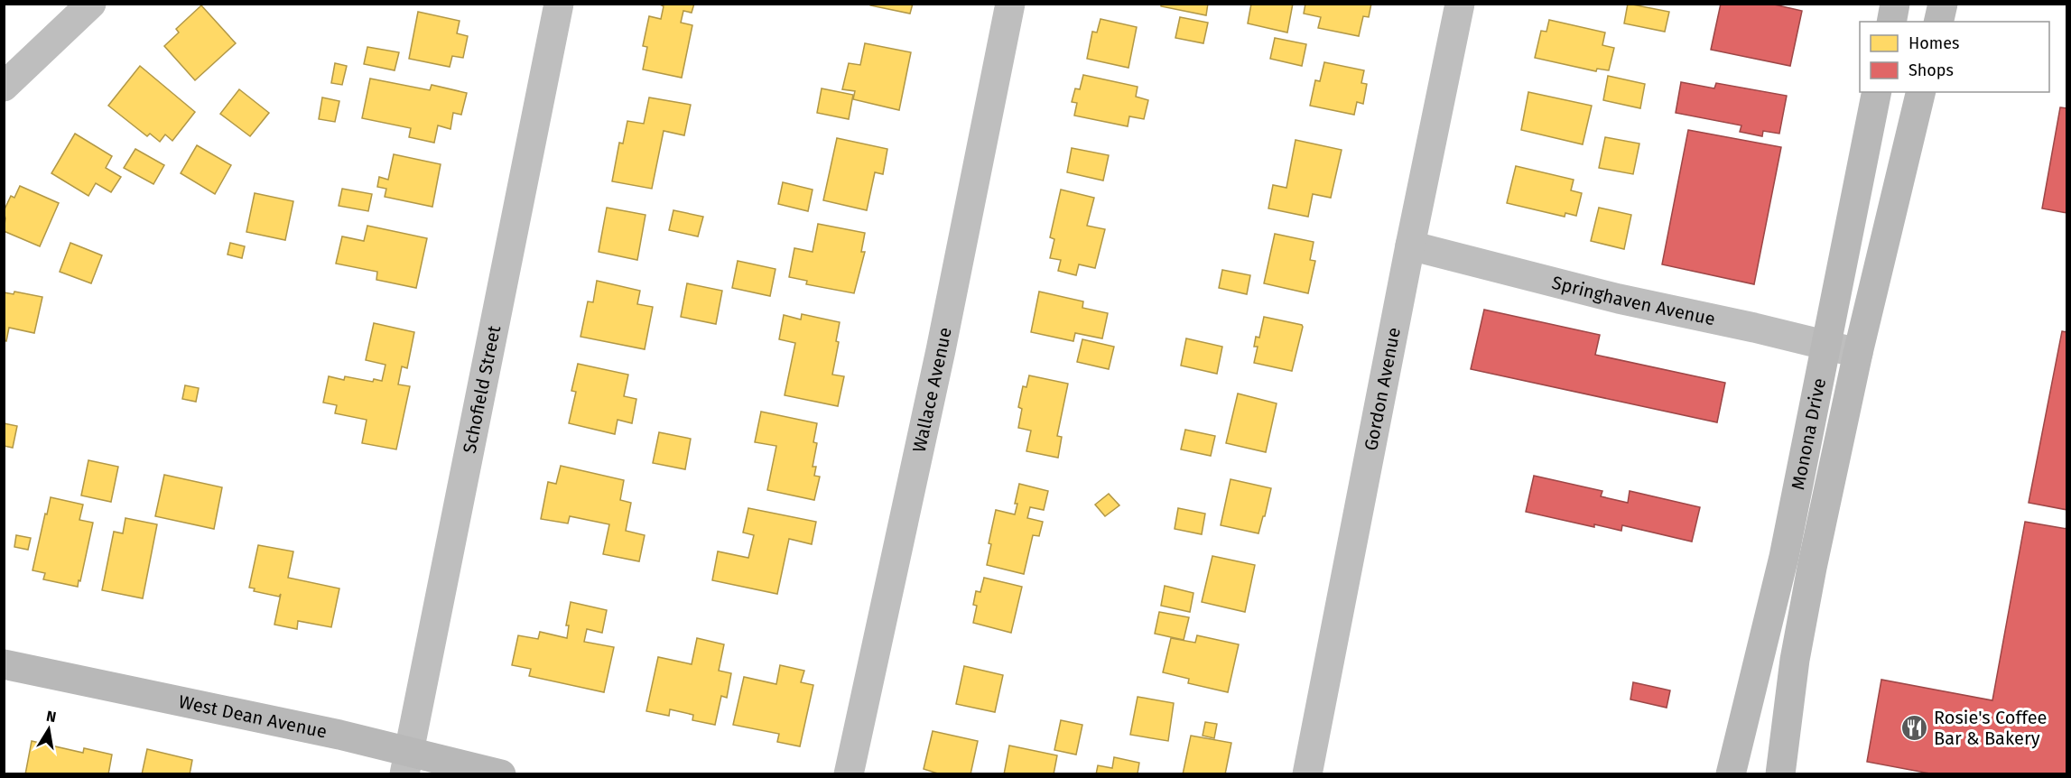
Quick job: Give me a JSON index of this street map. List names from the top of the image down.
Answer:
{
  "streets": {
    "street": [
      "Springhaven Avenue",
      "Schofield Street",
      "Gordon Avenue",
      "Wallace Avenue",
      "Monona Drive",
      "West Dean Avenue"
    ]
  },
  "crossings": [
    ["Springhaven Avenue", "Gordon Avenue"],
    ["Springhaven Avenue", "Monona Drive"],
    ["Schofield Street", "West Dean Avenue"]
  ],
  "places": {
    "restaurant": ["Rosie's Coffee Bar & Bakery"]
  },
  "legend": ["Homes", "Shops"],
  "north": "top"
}
